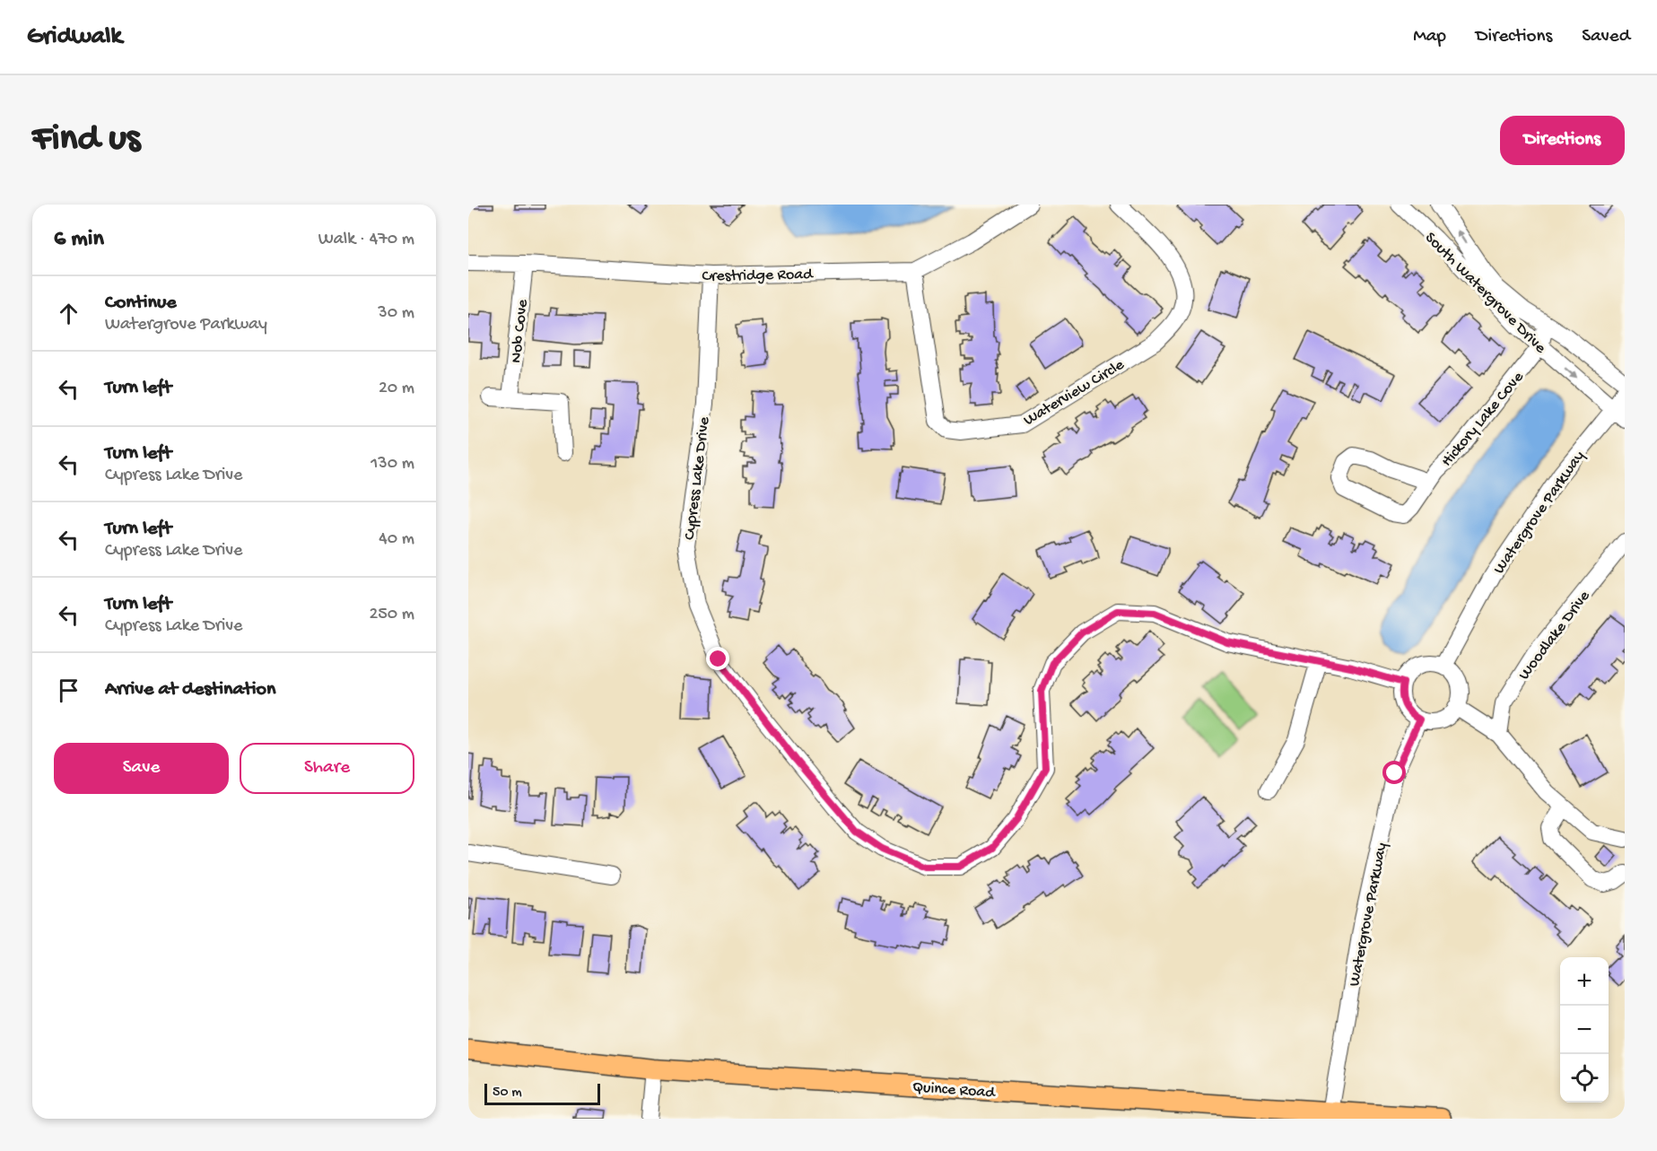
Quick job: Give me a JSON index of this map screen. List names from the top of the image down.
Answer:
{
  "streets": {
    "main road": ["Quince Road"],
    "street": [
      "Crestridge Road",
      "South Watergrove Drive",
      "Nob Cove",
      "Waterview Circle",
      "Hickory Lake Cove",
      "Cypress Lake Drive",
      "Watergrove Parkway",
      "Woodlake Drive"
    ]
  },
  "crossings": [
    ["Crestridge Road", "Nob Cove"],
    ["Crestridge Road", "Waterview Circle"],
    ["Crestridge Road", "Cypress Lake Drive"],
    ["South Watergrove Drive", "Hickory Lake Cove"],
    ["South Watergrove Drive", "Watergrove Parkway"],
    ["Cypress Lake Drive", "Watergrove Parkway"],
    ["Watergrove Parkway", "Quince Road"]
  ],
  "scale_bar": "50 m",
  "page": {
    "header": "Gridwalk",
    "nav": ["Map", "Directions", "Saved"],
    "buttons": [
      "Directions",
      ["Save", "Share"]
    ],
    "title": "Find us",
    "heading": ["6 min", "Walk · 470 m"],
    "list": [
      ["Continue", "Watergrove Parkway", "30 m"],
      ["Turn left", "20 m"],
      ["Turn left", "Cypress Lake Drive", "130 m"],
      ["Turn left", "Cypress Lake Drive", "40 m"],
      ["Turn left", "Cypress Lake Drive", "250 m"],
      "Arrive at destination"
    ],
    "map_buttons": ["+", "−"],
    "scale": "50 m"
  }
}
